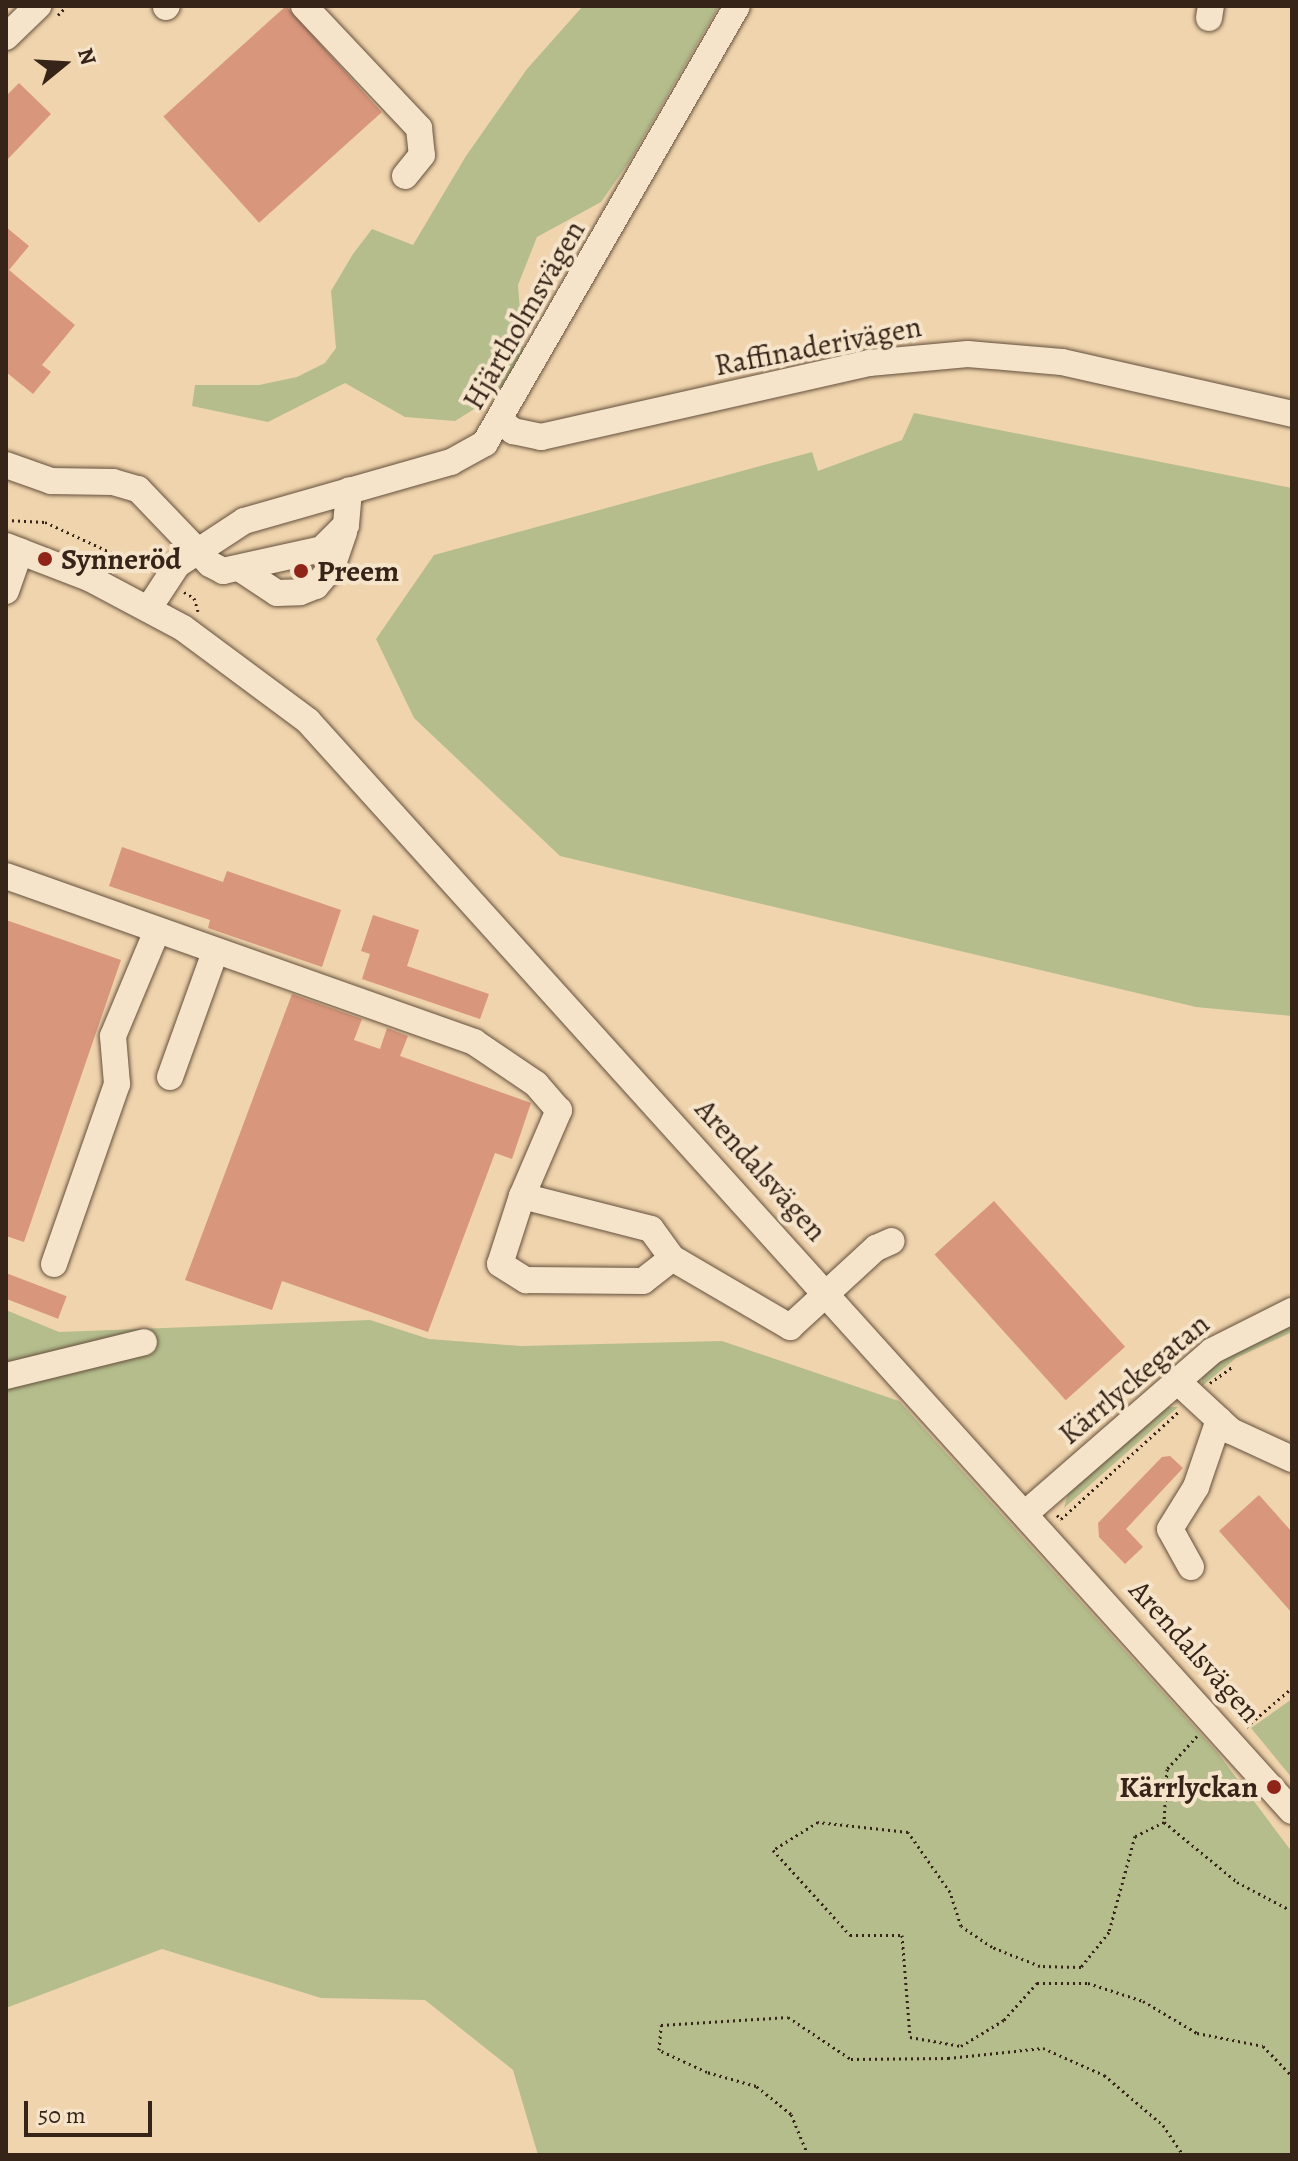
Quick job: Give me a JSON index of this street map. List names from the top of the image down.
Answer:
{
  "streets": {
    "street": [
      "Hjärtholmsvägen",
      "Raffinaderivägen",
      "Arendalsvägen",
      "Kärrlyckegatan"
    ]
  },
  "crossings": [
    ["Hjärtholmsvägen", "Raffinaderivägen"],
    ["Hjärtholmsvägen", "Arendalsvägen"],
    ["Arendalsvägen", "Kärrlyckegatan"]
  ],
  "places": ["Synneröd", "Preem", "Kärrlyckan"],
  "scale_bar": "50 m",
  "north": "right"
}
